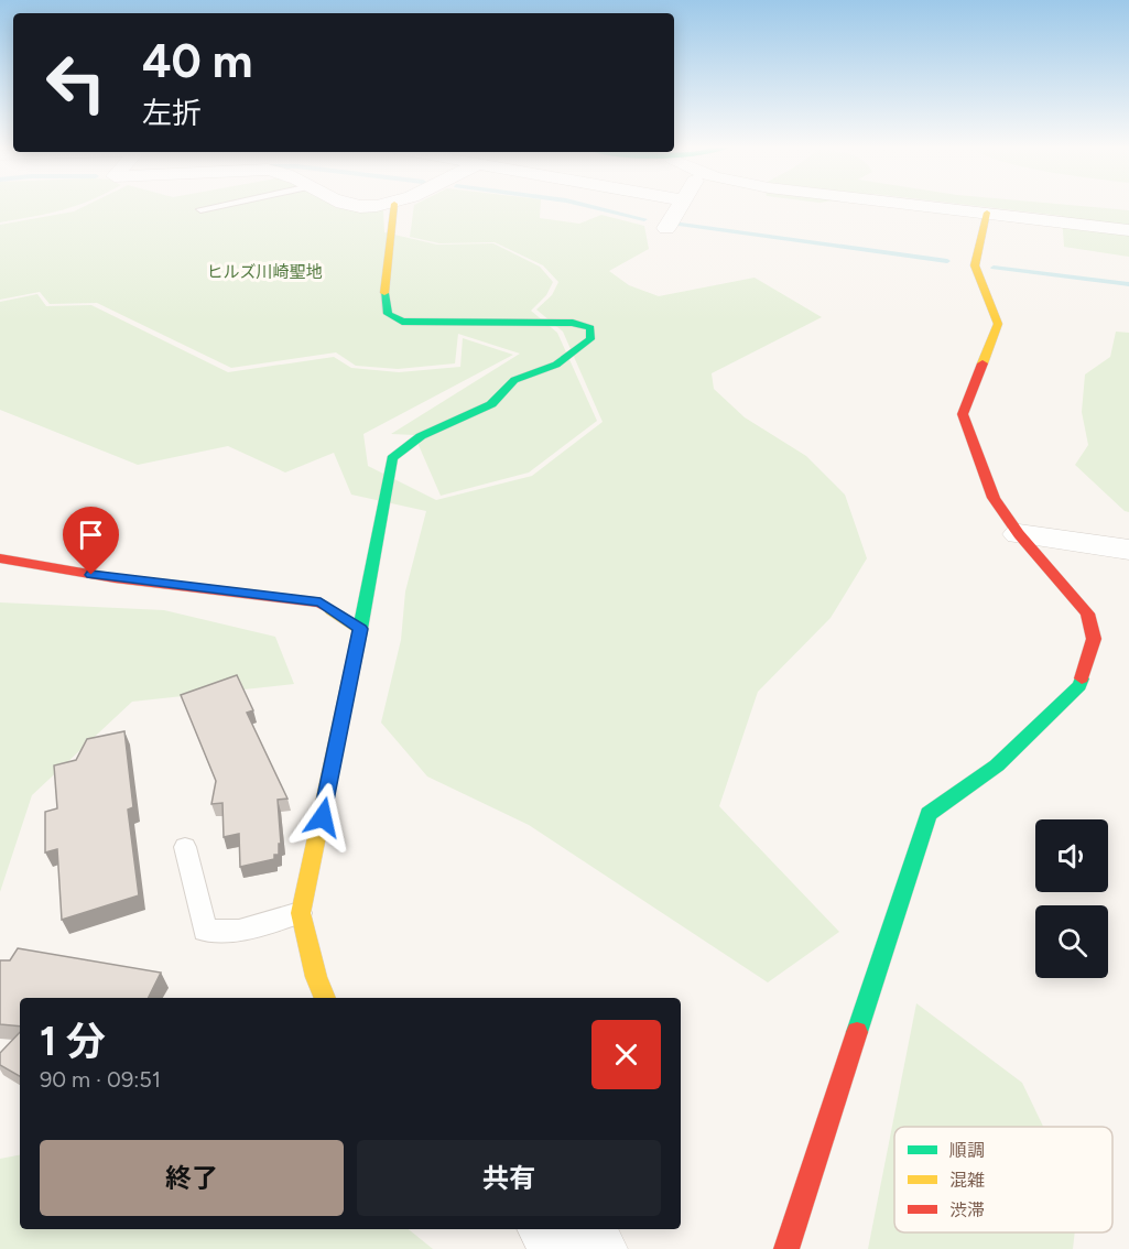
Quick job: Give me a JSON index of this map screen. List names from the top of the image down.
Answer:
{
  "parks": ["ヒルズ川崎聖地"],
  "legend": ["順調", "混雑", "渋滞"],
  "page": {
    "turn": ["40 m", "左折"],
    "heading": ["1 分", "90 m · 09:51"],
    "buttons": ["終了", "共有"]
  }
}
